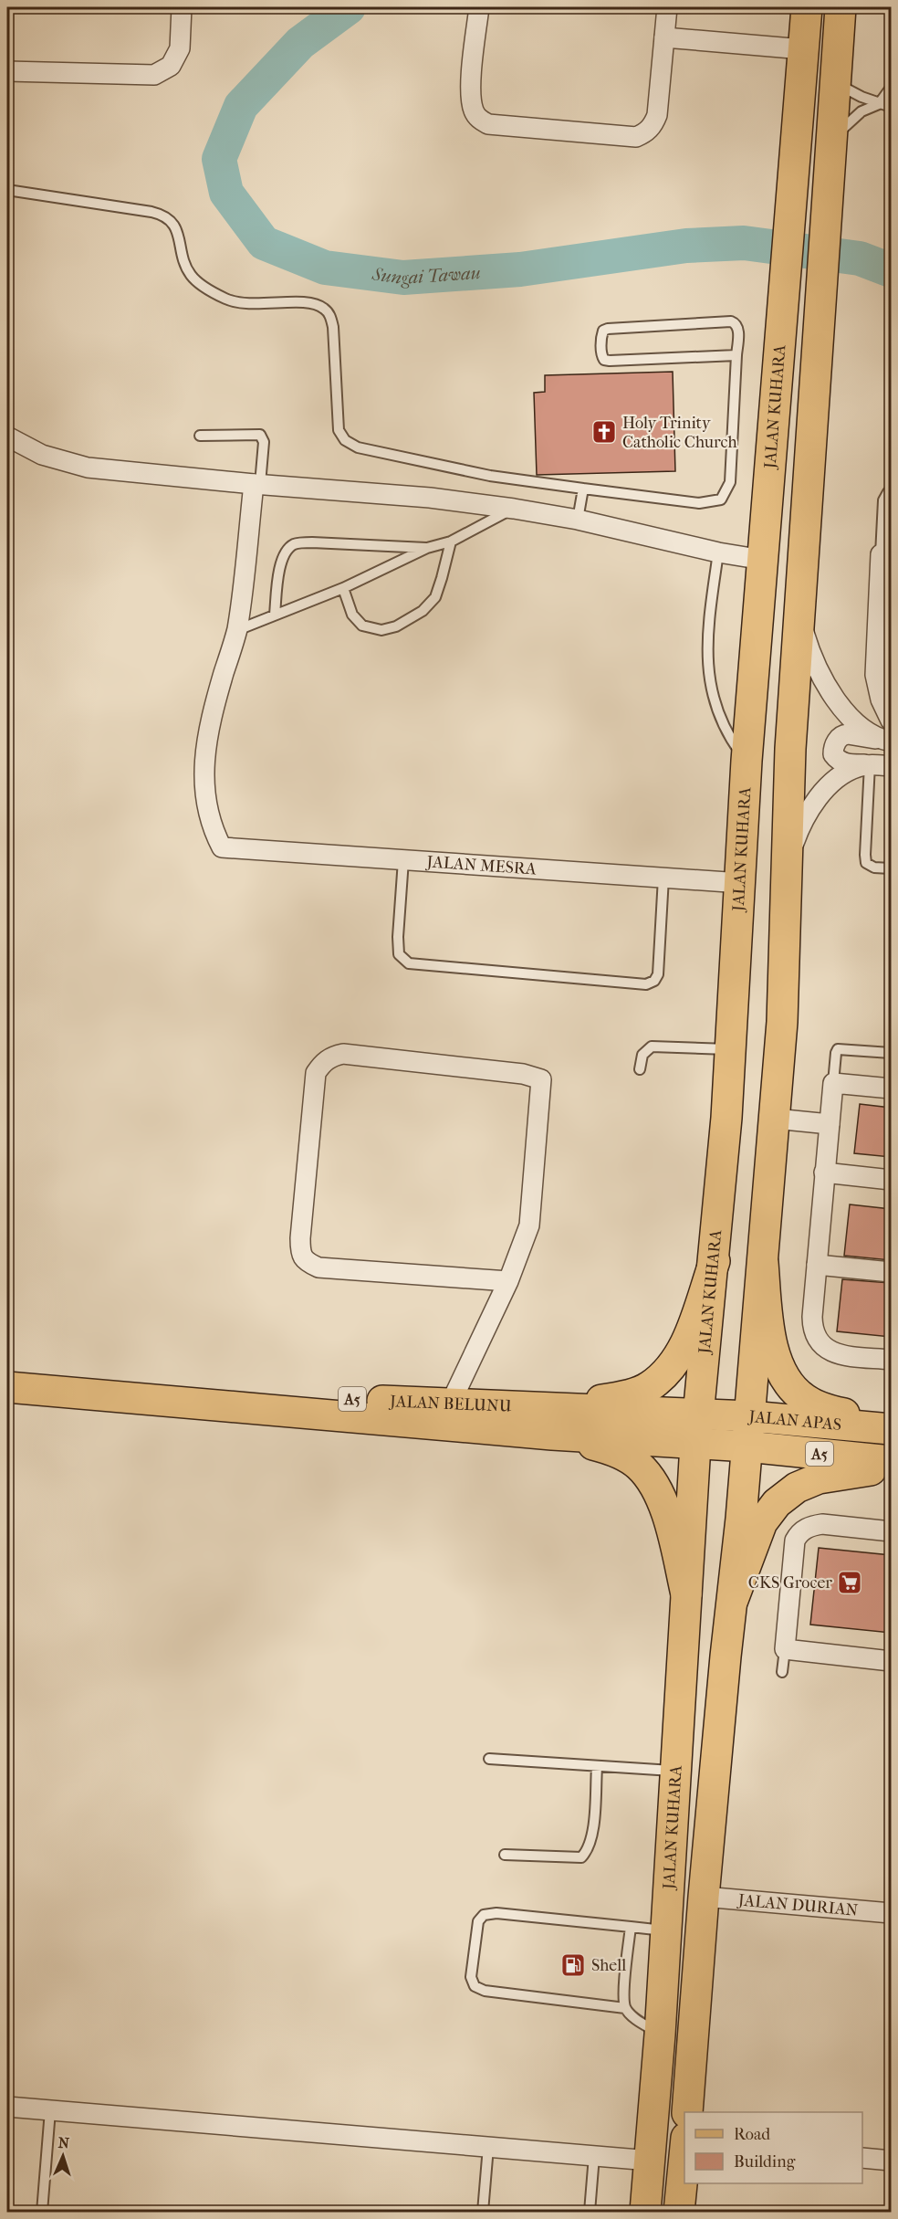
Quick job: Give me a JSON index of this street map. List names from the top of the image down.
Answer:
{
  "streets": {
    "main road": [
      "JALAN KUHARA",
      "A5",
      "JALAN BELUNU",
      "JALAN APAS"
    ],
    "street": ["JALAN MESRA", "JALAN DURIAN"]
  },
  "crossings": [
    ["JALAN KUHARA", "JALAN MESRA"],
    ["JALAN KUHARA", "JALAN BELUNU"],
    ["JALAN KUHARA", "JALAN APAS"],
    ["JALAN BELUNU", "JALAN APAS"]
  ],
  "water": ["Sungai Tawau"],
  "places": {
    "church": ["Holy Trinity Catholic Church"],
    "supermarket": ["CKS Grocer"],
    "fuel station": ["Shell"]
  },
  "legend": ["Road", "Building"],
  "north": "top"
}
